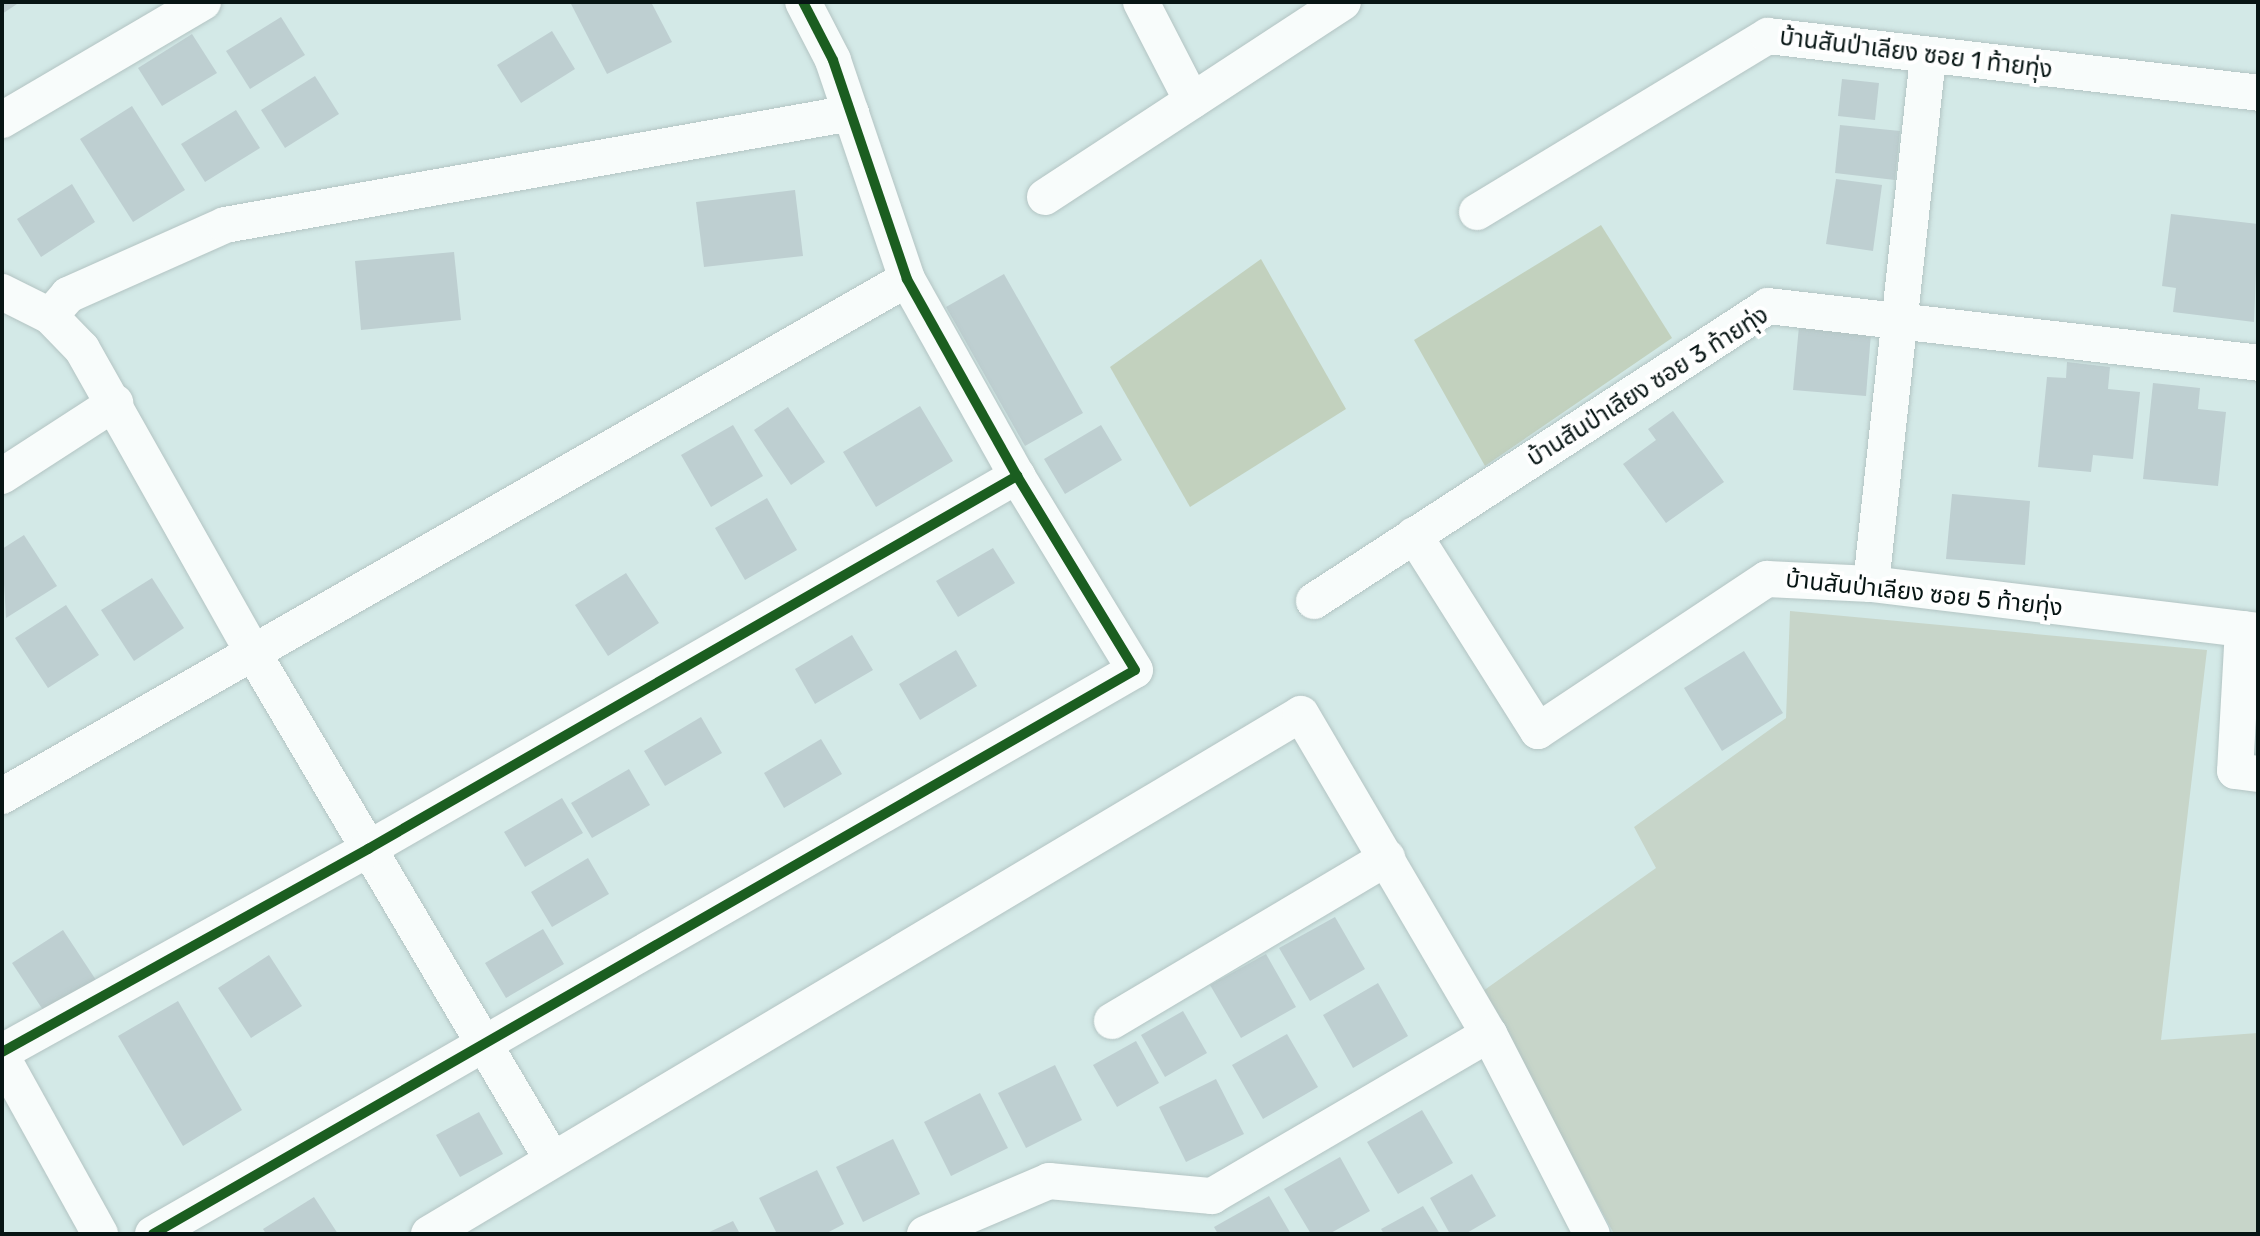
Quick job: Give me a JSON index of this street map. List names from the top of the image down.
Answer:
{
  "streets": {
    "street": ["บ้านสันป่าเลียง ซอย 1 ท้ายทุ่ง", "บ้านสันป่าเลียง ซอย 3 ท้ายทุ่ง", "บ้านสันป่าเลียง ซอย 5 ท้ายทุ่ง"]
  },
  "crossings": [
    ["บ้านสันป่าเลียง ซอย 3 ท้ายทุ่ง", "บ้านสันป่าเลียง ซอย 5 ท้ายทุ่ง"]
  ]
}
